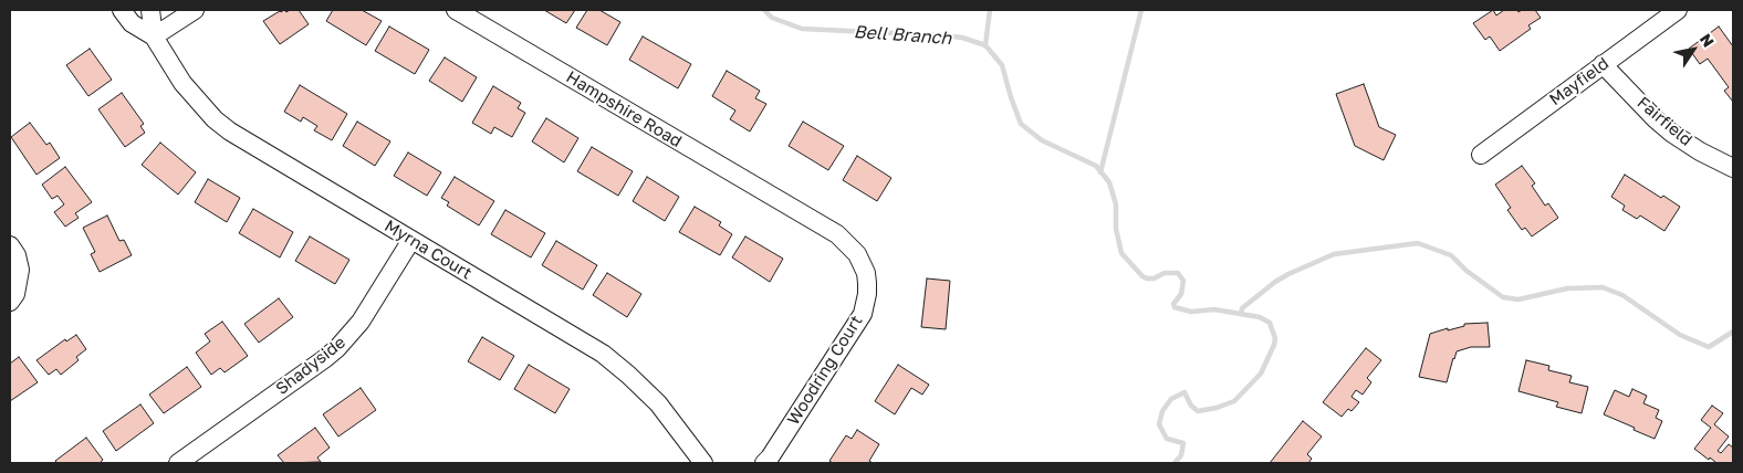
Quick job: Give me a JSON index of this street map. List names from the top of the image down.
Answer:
{
  "streets": {
    "street": [
      "Mayfield",
      "Hampshire Road",
      "Fairfield",
      "Myrna Court",
      "Shadyside",
      "Woodring Court"
    ]
  },
  "crossings": [
    ["Mayfield", "Fairfield"],
    ["Hampshire Road", "Woodring Court"],
    ["Myrna Court", "Shadyside"]
  ],
  "water": ["Bell Branch"],
  "north": "top right"
}
